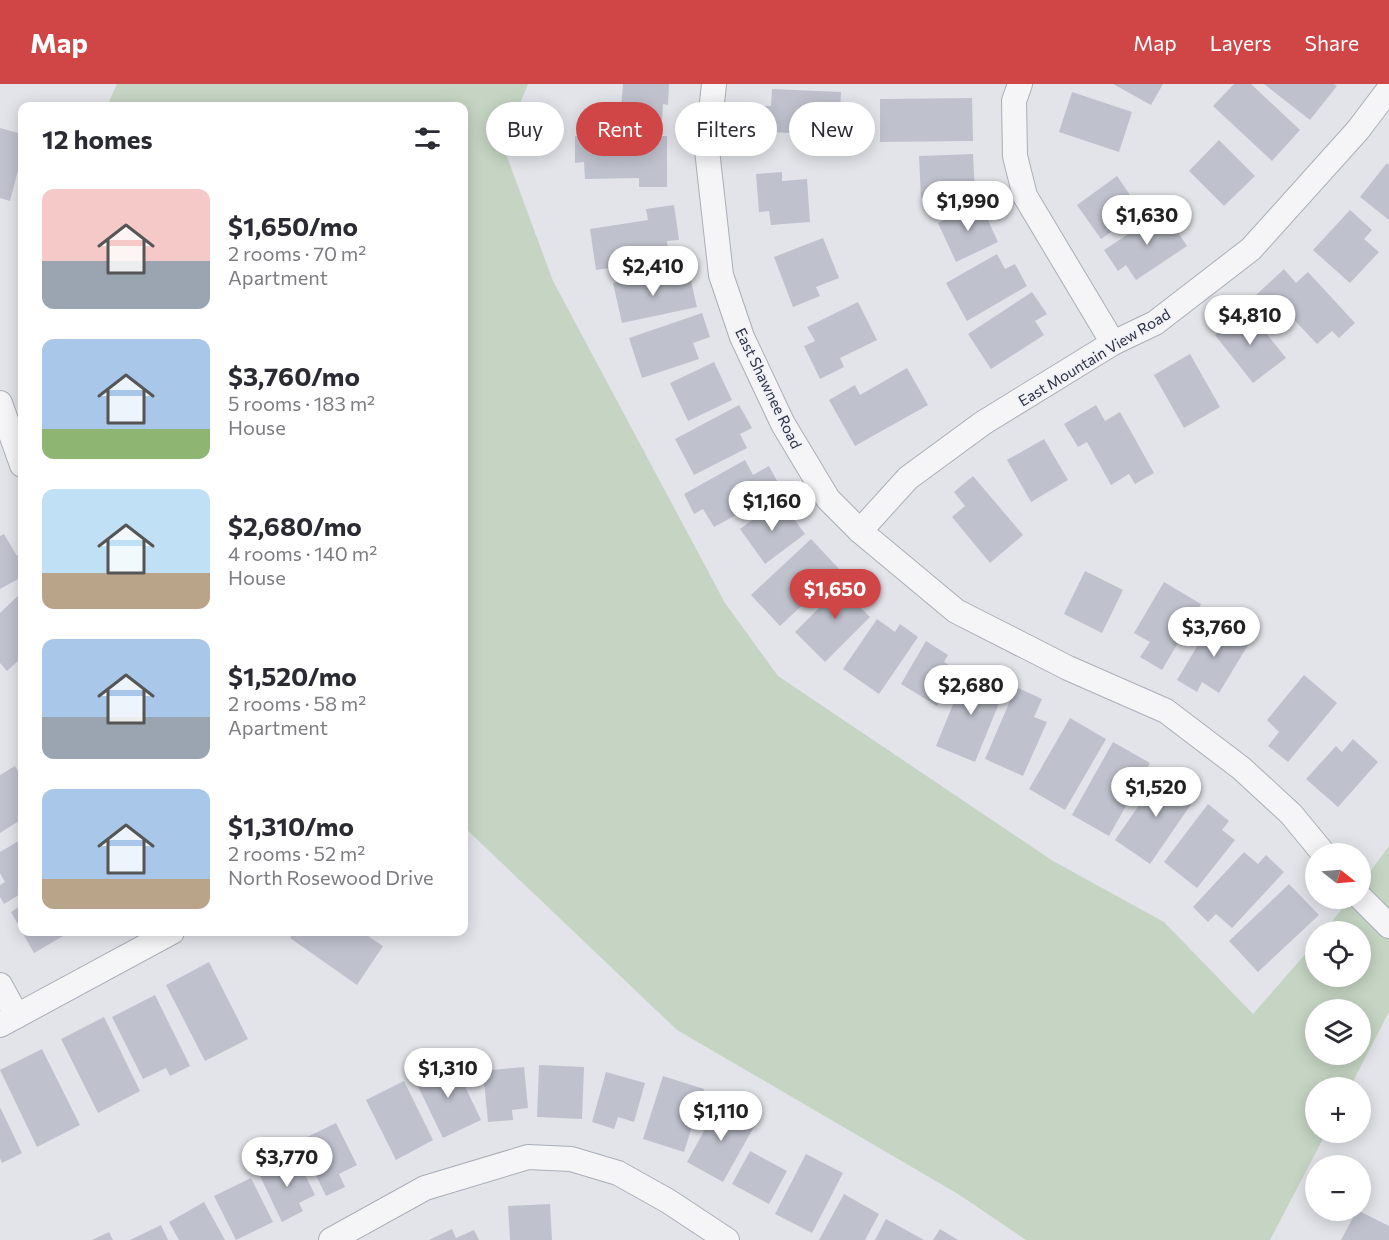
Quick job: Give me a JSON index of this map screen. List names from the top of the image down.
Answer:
{
  "streets": {
    "street": ["East Mountain View Road", "East Shawnee Road"]
  },
  "crossings": [
    ["East Mountain View Road", "East Shawnee Road"]
  ],
  "north": "right",
  "page": {
    "header": "Map",
    "nav": ["Map", "Layers", "Share"],
    "chip": [
      "Buy",
      "Rent",
      "Filters",
      "New"
    ],
    "heading": "12 homes",
    "list": [
      {
        "name": "$1,650/mo",
        "note": "2 rooms · 70 m² · Apartment"
      },
      {
        "name": "$3,760/mo",
        "note": "5 rooms · 183 m² · House"
      },
      {
        "name": "$2,680/mo",
        "note": "4 rooms · 140 m² · House"
      },
      {
        "name": "$1,520/mo",
        "note": "2 rooms · 58 m² · Apartment"
      },
      {
        "name": "$1,310/mo",
        "note": "2 rooms · 52 m² · North Rosewood Drive"
      }
    ],
    "price": [
      "$1,990",
      "$1,630",
      "$2,410",
      "$4,810",
      "$1,160",
      "$1,650",
      "$3,760",
      "$2,680",
      "$1,520",
      "$1,310",
      "$1,110",
      "$3,770"
    ],
    "map_buttons": ["+", "−"]
  }
}
